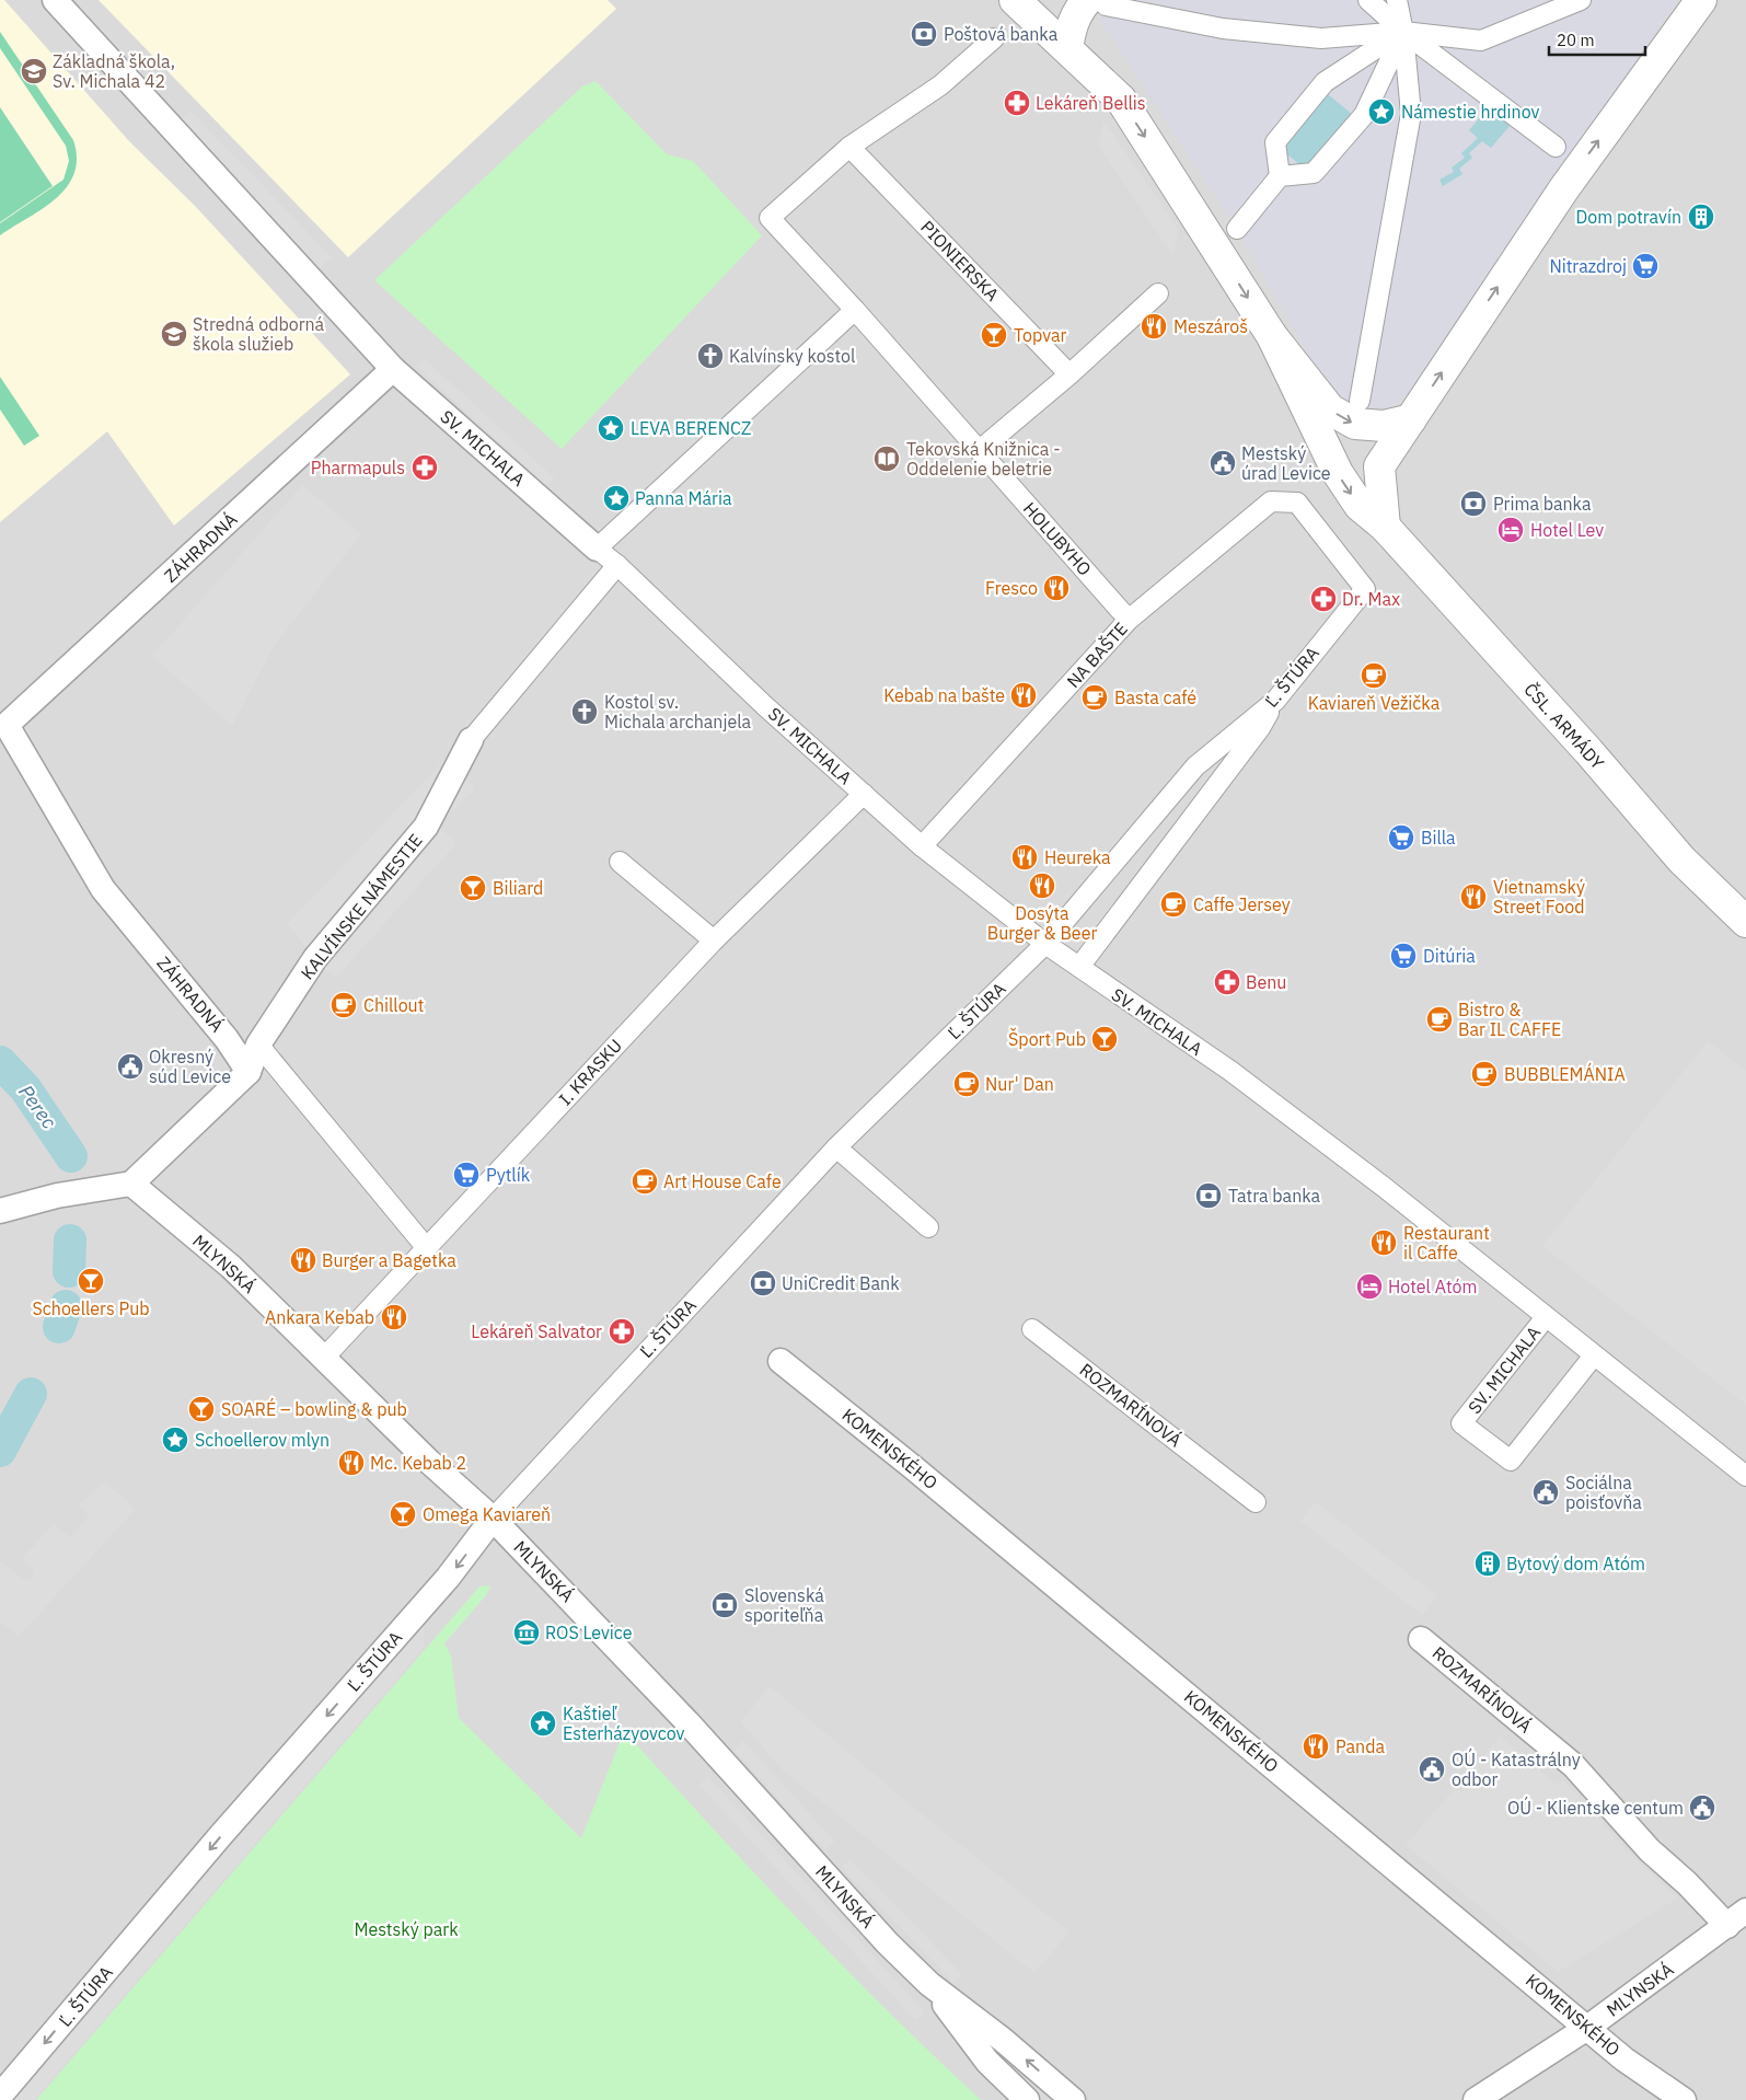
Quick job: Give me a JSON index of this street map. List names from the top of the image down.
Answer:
{
  "streets": {
    "street": [
      "PIONIERSKA",
      "SV. MICHALA",
      "HOLUBYHO",
      "ZÁHRADNÁ",
      "NA BAŠTE",
      "Ľ. ŠTÚRA",
      "ČSL. ARMÁDY",
      "KALVÍNSKE NÁMESTIE",
      "I. KRASKU",
      "MLYNSKÁ",
      "ROZMARÍNOVÁ",
      "KOMENSKÉHO"
    ]
  },
  "crossings": [
    ["PIONIERSKA", "HOLUBYHO"],
    ["SV. MICHALA", "ZÁHRADNÁ"],
    ["SV. MICHALA", "NA BAŠTE"],
    ["SV. MICHALA", "Ľ. ŠTÚRA"],
    ["SV. MICHALA", "I. KRASKU"],
    ["HOLUBYHO", "NA BAŠTE"],
    ["ZÁHRADNÁ", "KALVÍNSKE NÁMESTIE"],
    ["NA BAŠTE", "Ľ. ŠTÚRA"],
    ["Ľ. ŠTÚRA", "MLYNSKÁ"],
    ["KALVÍNSKE NÁMESTIE", "MLYNSKÁ"],
    ["I. KRASKU", "MLYNSKÁ"],
    ["MLYNSKÁ", "ROZMARÍNOVÁ"],
    ["MLYNSKÁ", "KOMENSKÉHO"]
  ],
  "one_way": ["Ľ. ŠTÚRA"],
  "water": ["Perec"],
  "parks": ["Mestský park"],
  "places": {
    "bank": [
      "Poštová banka",
      "Prima banka",
      "Tatra banka",
      "UniCredit Bank",
      "Slovenská sporiteľňa"
    ],
    "school or university": ["Základná škola, Sv. Michala 42", "Stredná odborná škola služieb"],
    "pharmacy": [
      "Lekáreň Bellis",
      "Pharmapuls",
      "Dr. Max",
      "Benu",
      "Lekáreň Salvator"
    ],
    "place": [
      "Námestie hrdinov",
      "LEVA BERENCZ",
      "Panna Mária",
      "Schoellerov mlyn",
      "Kaštieľ Esterházyovcov"
    ],
    "building": ["Dom potravín", "Bytový dom Atóm"],
    "supermarket": [
      "Nitrazdroj",
      "Billa",
      "Ditúria",
      "Pytlík"
    ],
    "restaurant": [
      "Meszároš",
      "Fresco",
      "Kebab na bašte",
      "Heureka",
      "Dosýta Burger & Beer",
      "Vietnamský Street Food",
      "Restaurant il Caffe",
      "Burger a Bagetka",
      "Ankara Kebab",
      "Mc. Kebab 2",
      "Panda"
    ],
    "bar": [
      "Topvar",
      "Biliard",
      "Šport Pub",
      "Schoellers Pub",
      "SOARÉ – bowling & pub",
      "Omega Kaviareň"
    ],
    "church": ["Kalvínsky kostol", "Kostol sv. Michala archanjela"],
    "library": ["Tekovská Knižnica - Oddelenie beletrie"],
    "public building": [
      "Mestský úrad Levice",
      "Okresný súd Levice",
      "Sociálna poisťovňa",
      "OÚ - Katastrálny odbor",
      "OÚ - Klientske centum"
    ],
    "hotel": ["Hotel Lev", "Hotel Atóm"],
    "cafe": [
      "Kaviareň Vežička",
      "Basta café",
      "Caffe Jersey",
      "Chillout",
      "Bistro & Bar IL CAFFE",
      "BUBBLEMÁNIA",
      "Nur' Dan",
      "Art House Cafe"
    ],
    "museum": ["ROS Levice"]
  },
  "scale_bar": "20 m"
}
